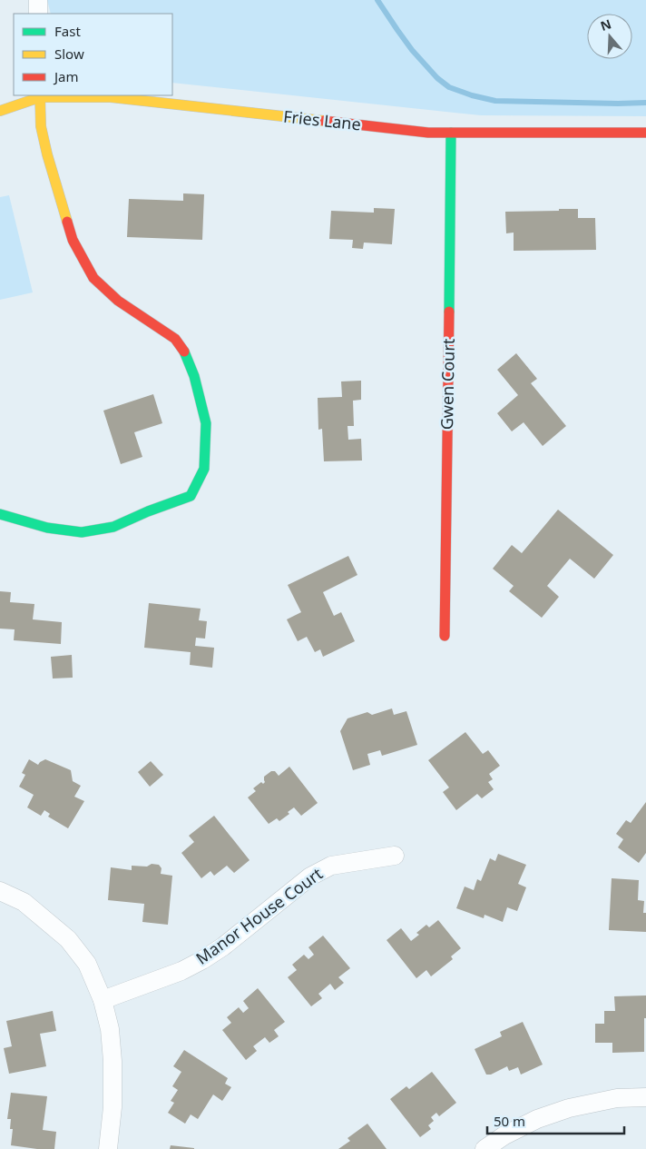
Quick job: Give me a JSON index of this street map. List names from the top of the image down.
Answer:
{
  "streets": {
    "street": ["Fries Lane", "Gwen Court", "Manor House Court"]
  },
  "crossings": [
    ["Fries Lane", "Gwen Court"]
  ],
  "legend": ["Fast", "Slow", "Jam"],
  "scale_bar": "50 m",
  "north": "top"
}
